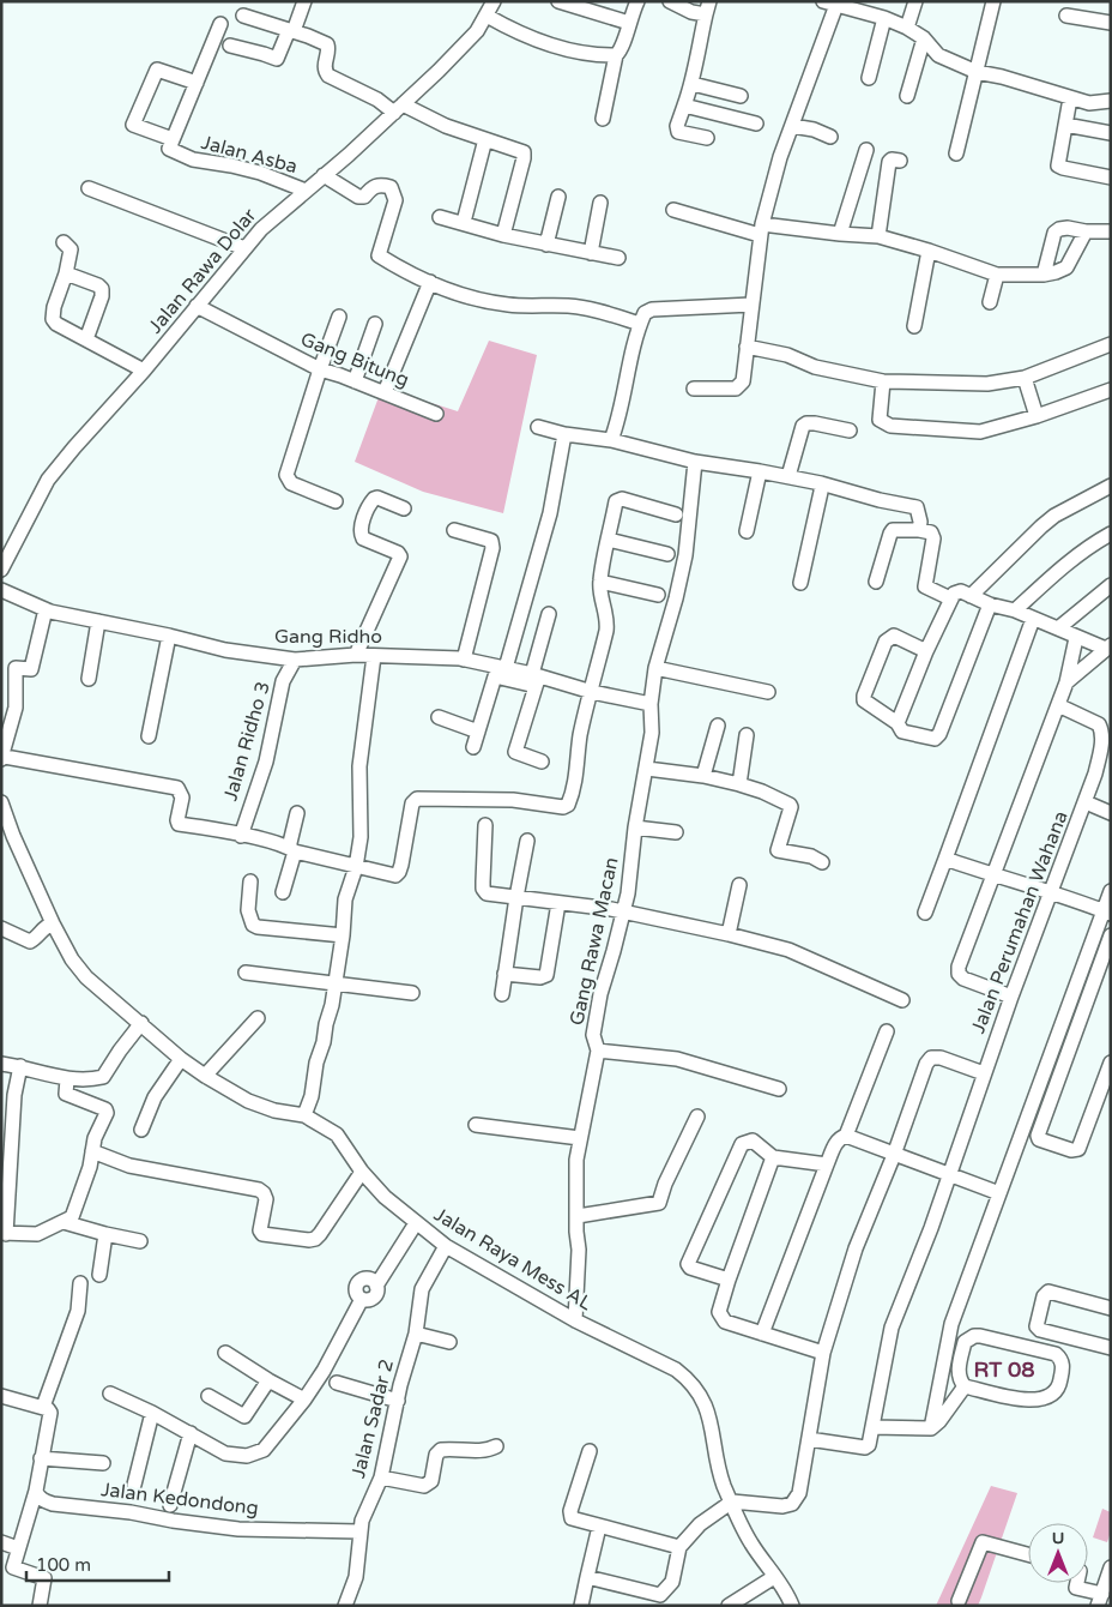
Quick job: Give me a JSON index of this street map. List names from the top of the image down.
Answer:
{
  "streets": {
    "street": [
      "Jalan Asba",
      "Jalan Rawa Dolar",
      "Gang Bitung",
      "Gang Ridho",
      "Jalan Ridho 3",
      "Jalan Perumahan Wahana",
      "Gang Rawa Macan",
      "Jalan Raya Mess AL",
      "Jalan Sadar 2",
      "Jalan Kedondong"
    ]
  },
  "crossings": [
    ["Jalan Asba", "Jalan Rawa Dolar"],
    ["Jalan Rawa Dolar", "Gang Bitung"],
    ["Gang Ridho", "Jalan Ridho 3"],
    ["Gang Ridho", "Gang Rawa Macan"],
    ["Gang Rawa Macan", "Jalan Raya Mess AL"],
    ["Jalan Raya Mess AL", "Jalan Sadar 2"],
    ["Jalan Sadar 2", "Jalan Kedondong"]
  ],
  "districts": ["RT 08"],
  "scale_bar": "100 m",
  "north": "top"
}
